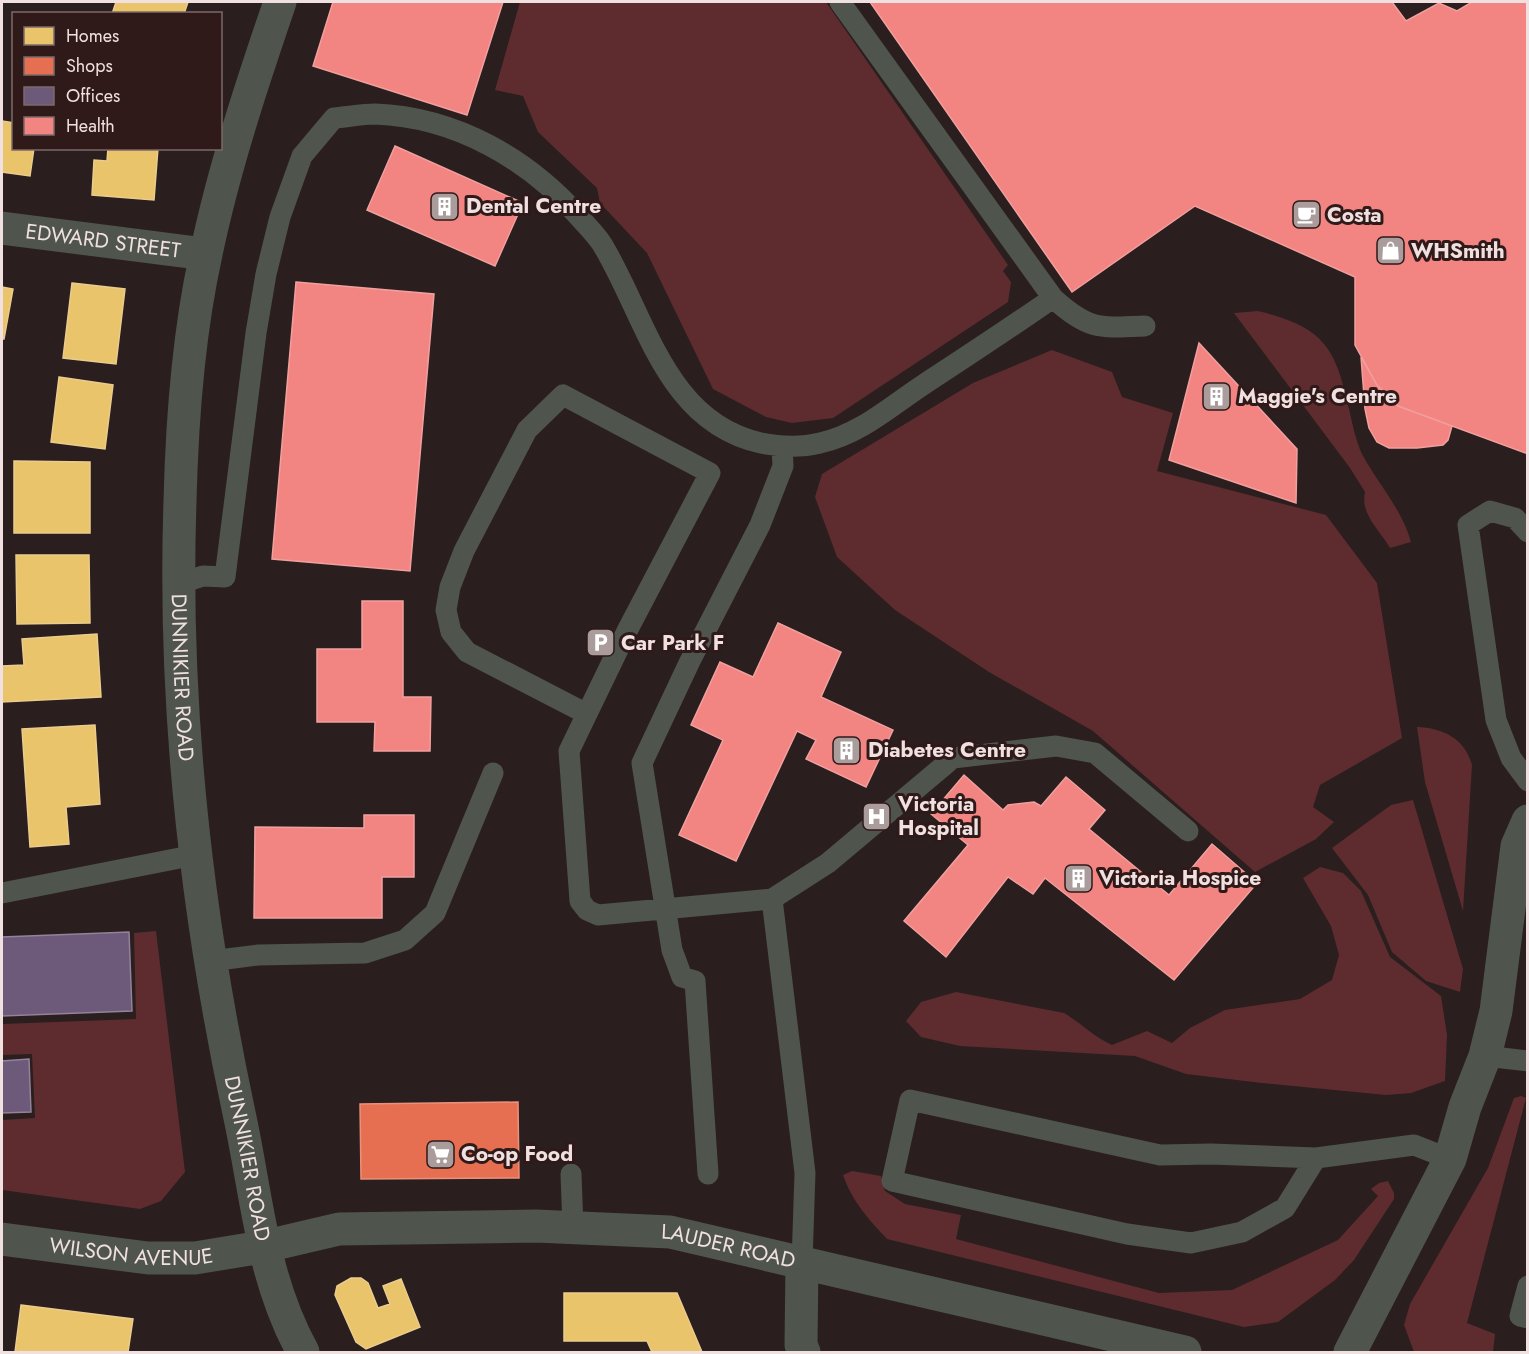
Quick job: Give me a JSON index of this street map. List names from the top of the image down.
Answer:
{
  "streets": {
    "street": [
      "EDWARD STREET",
      "DUNNIKIER ROAD",
      "LAUDER ROAD",
      "WILSON AVENUE"
    ]
  },
  "crossings": [
    ["EDWARD STREET", "DUNNIKIER ROAD"],
    ["DUNNIKIER ROAD", "LAUDER ROAD"],
    ["DUNNIKIER ROAD", "WILSON AVENUE"],
    ["LAUDER ROAD", "WILSON AVENUE"]
  ],
  "places": {
    "building": [
      "Dental Centre",
      "Maggie's Centre",
      "Diabetes Centre",
      "Victoria Hospice"
    ],
    "cafe": ["Costa"],
    "shop": ["WHSmith"],
    "parking": ["Car Park F"],
    "hospital": ["Victoria Hospital"],
    "supermarket": ["Co-op Food"]
  },
  "legend": [
    "Homes",
    "Shops",
    "Offices",
    "Health"
  ]
}
